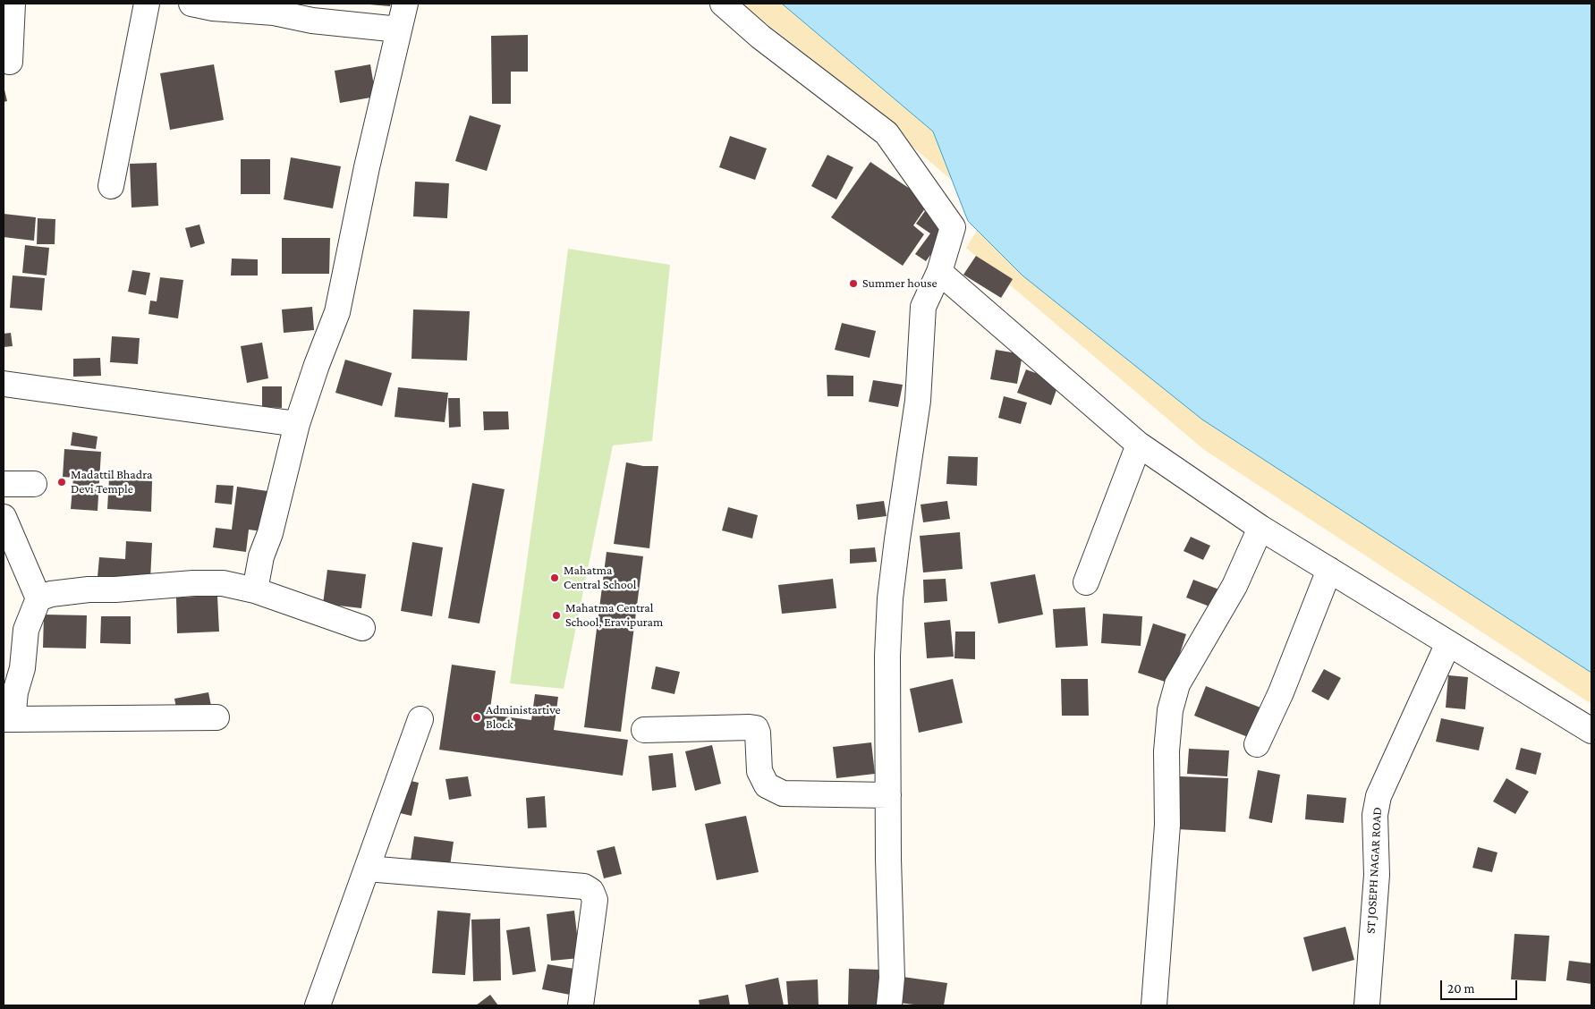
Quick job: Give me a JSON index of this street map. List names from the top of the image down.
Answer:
{
  "streets": {
    "street": ["ST JOSEPH NAGAR ROAD"]
  },
  "places": [
    "Summer house",
    "Madattil Bhadra Devi Temple",
    "Mahatma Central School",
    "Mahatma Central School, Eravipuram",
    "Administartive Block"
  ],
  "scale_bar": "20 m"
}
